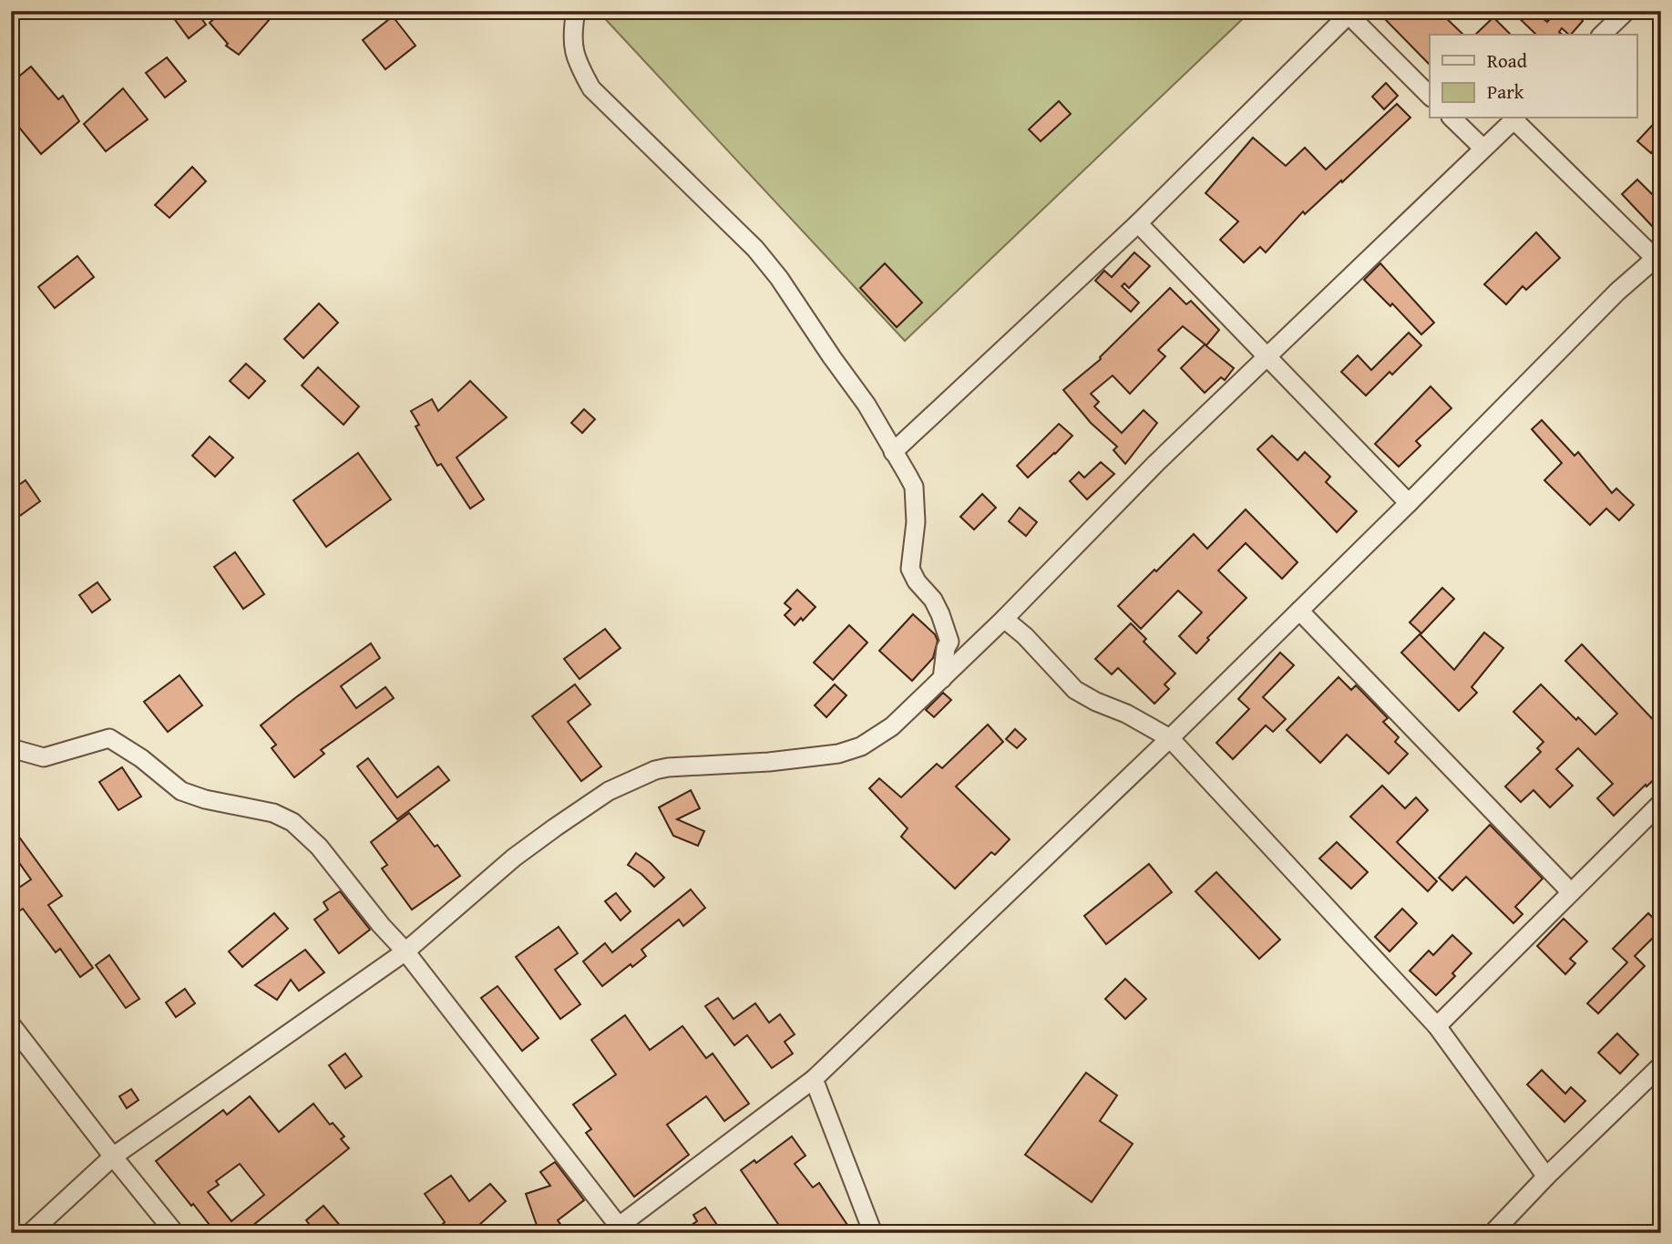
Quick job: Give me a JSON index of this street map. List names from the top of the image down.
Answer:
{
  "legend": ["Road", "Park"]
}
